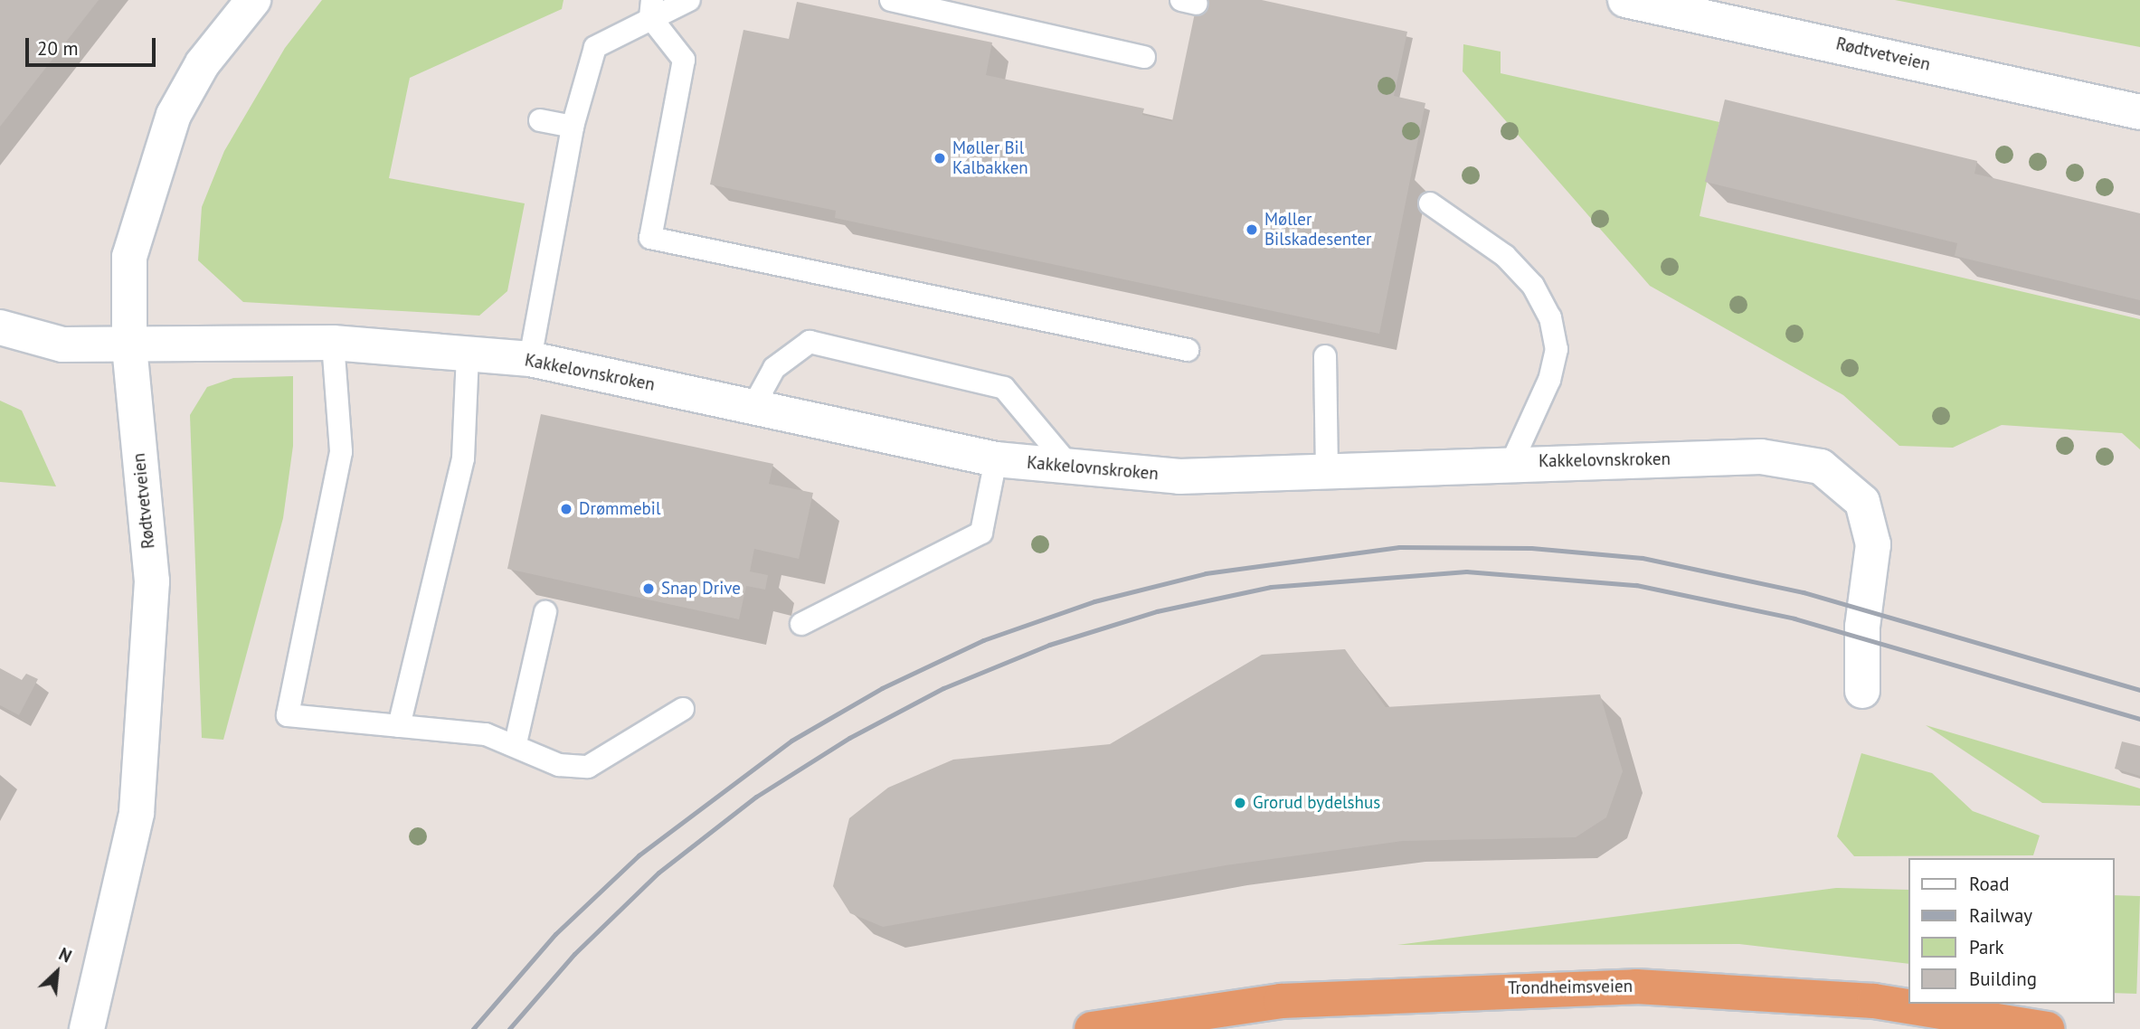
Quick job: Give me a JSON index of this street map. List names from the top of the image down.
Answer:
{
  "streets": {
    "highway": ["Trondheimsveien"],
    "street": ["Rødtvetveien", "Kakkelovnskroken"]
  },
  "crossings": [
    ["Rødtvetveien", "Kakkelovnskroken"]
  ],
  "places": [
    "Møller Bil Kalbakken",
    "Møller Bilskadesenter",
    "Drømmebil",
    "Snap Drive",
    "Grorud bydelshus"
  ],
  "legend": [
    "Road",
    "Railway",
    "Park",
    "Building"
  ],
  "scale_bar": "20 m",
  "north": "top right"
}
